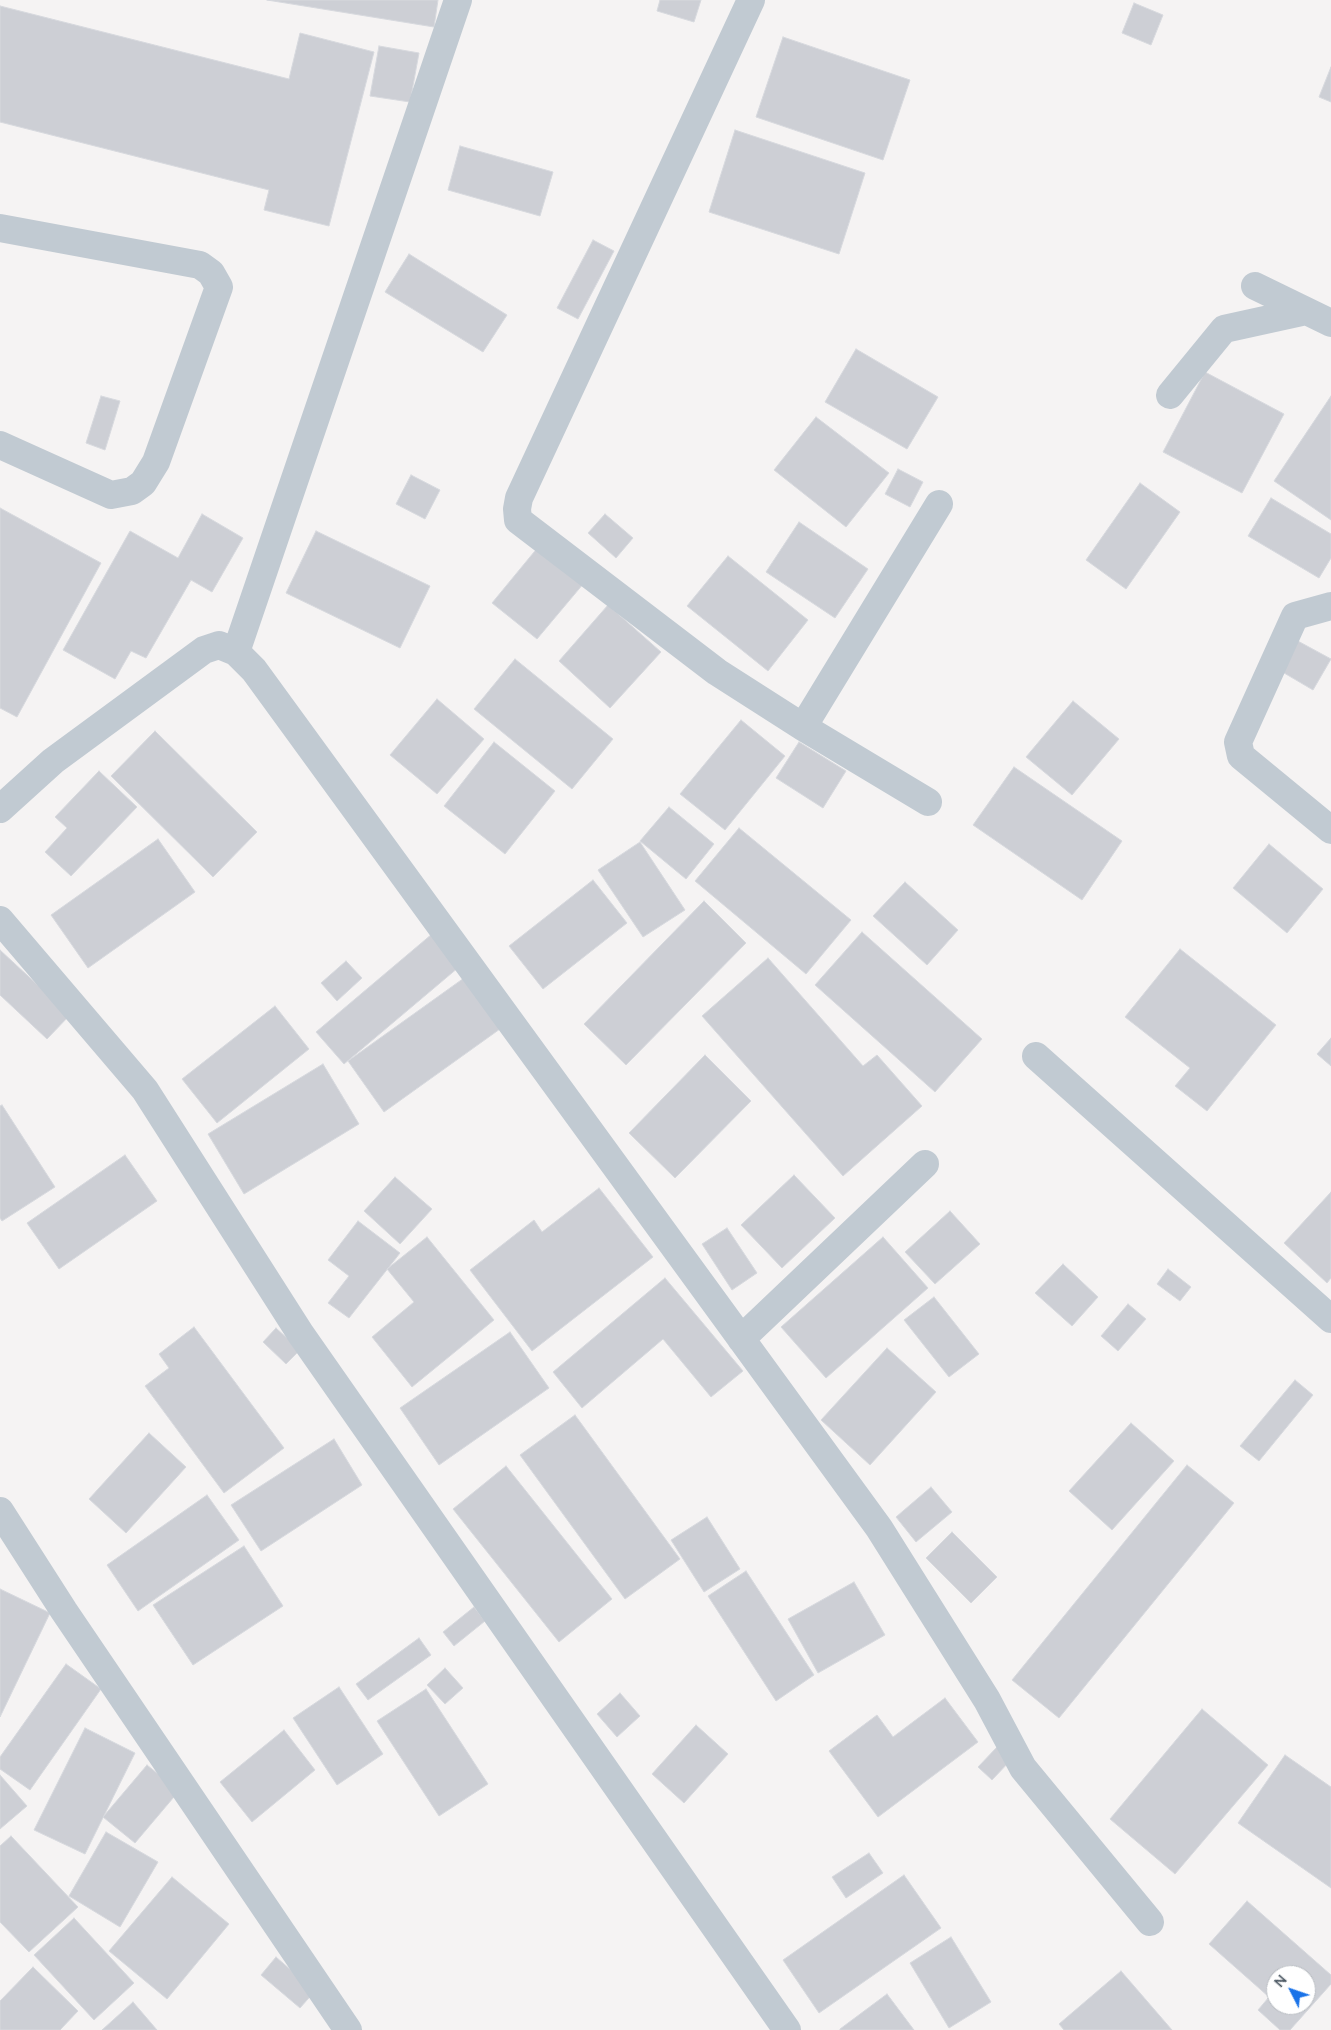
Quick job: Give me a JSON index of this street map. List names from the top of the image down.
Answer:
{
  "north": "top left"
}
